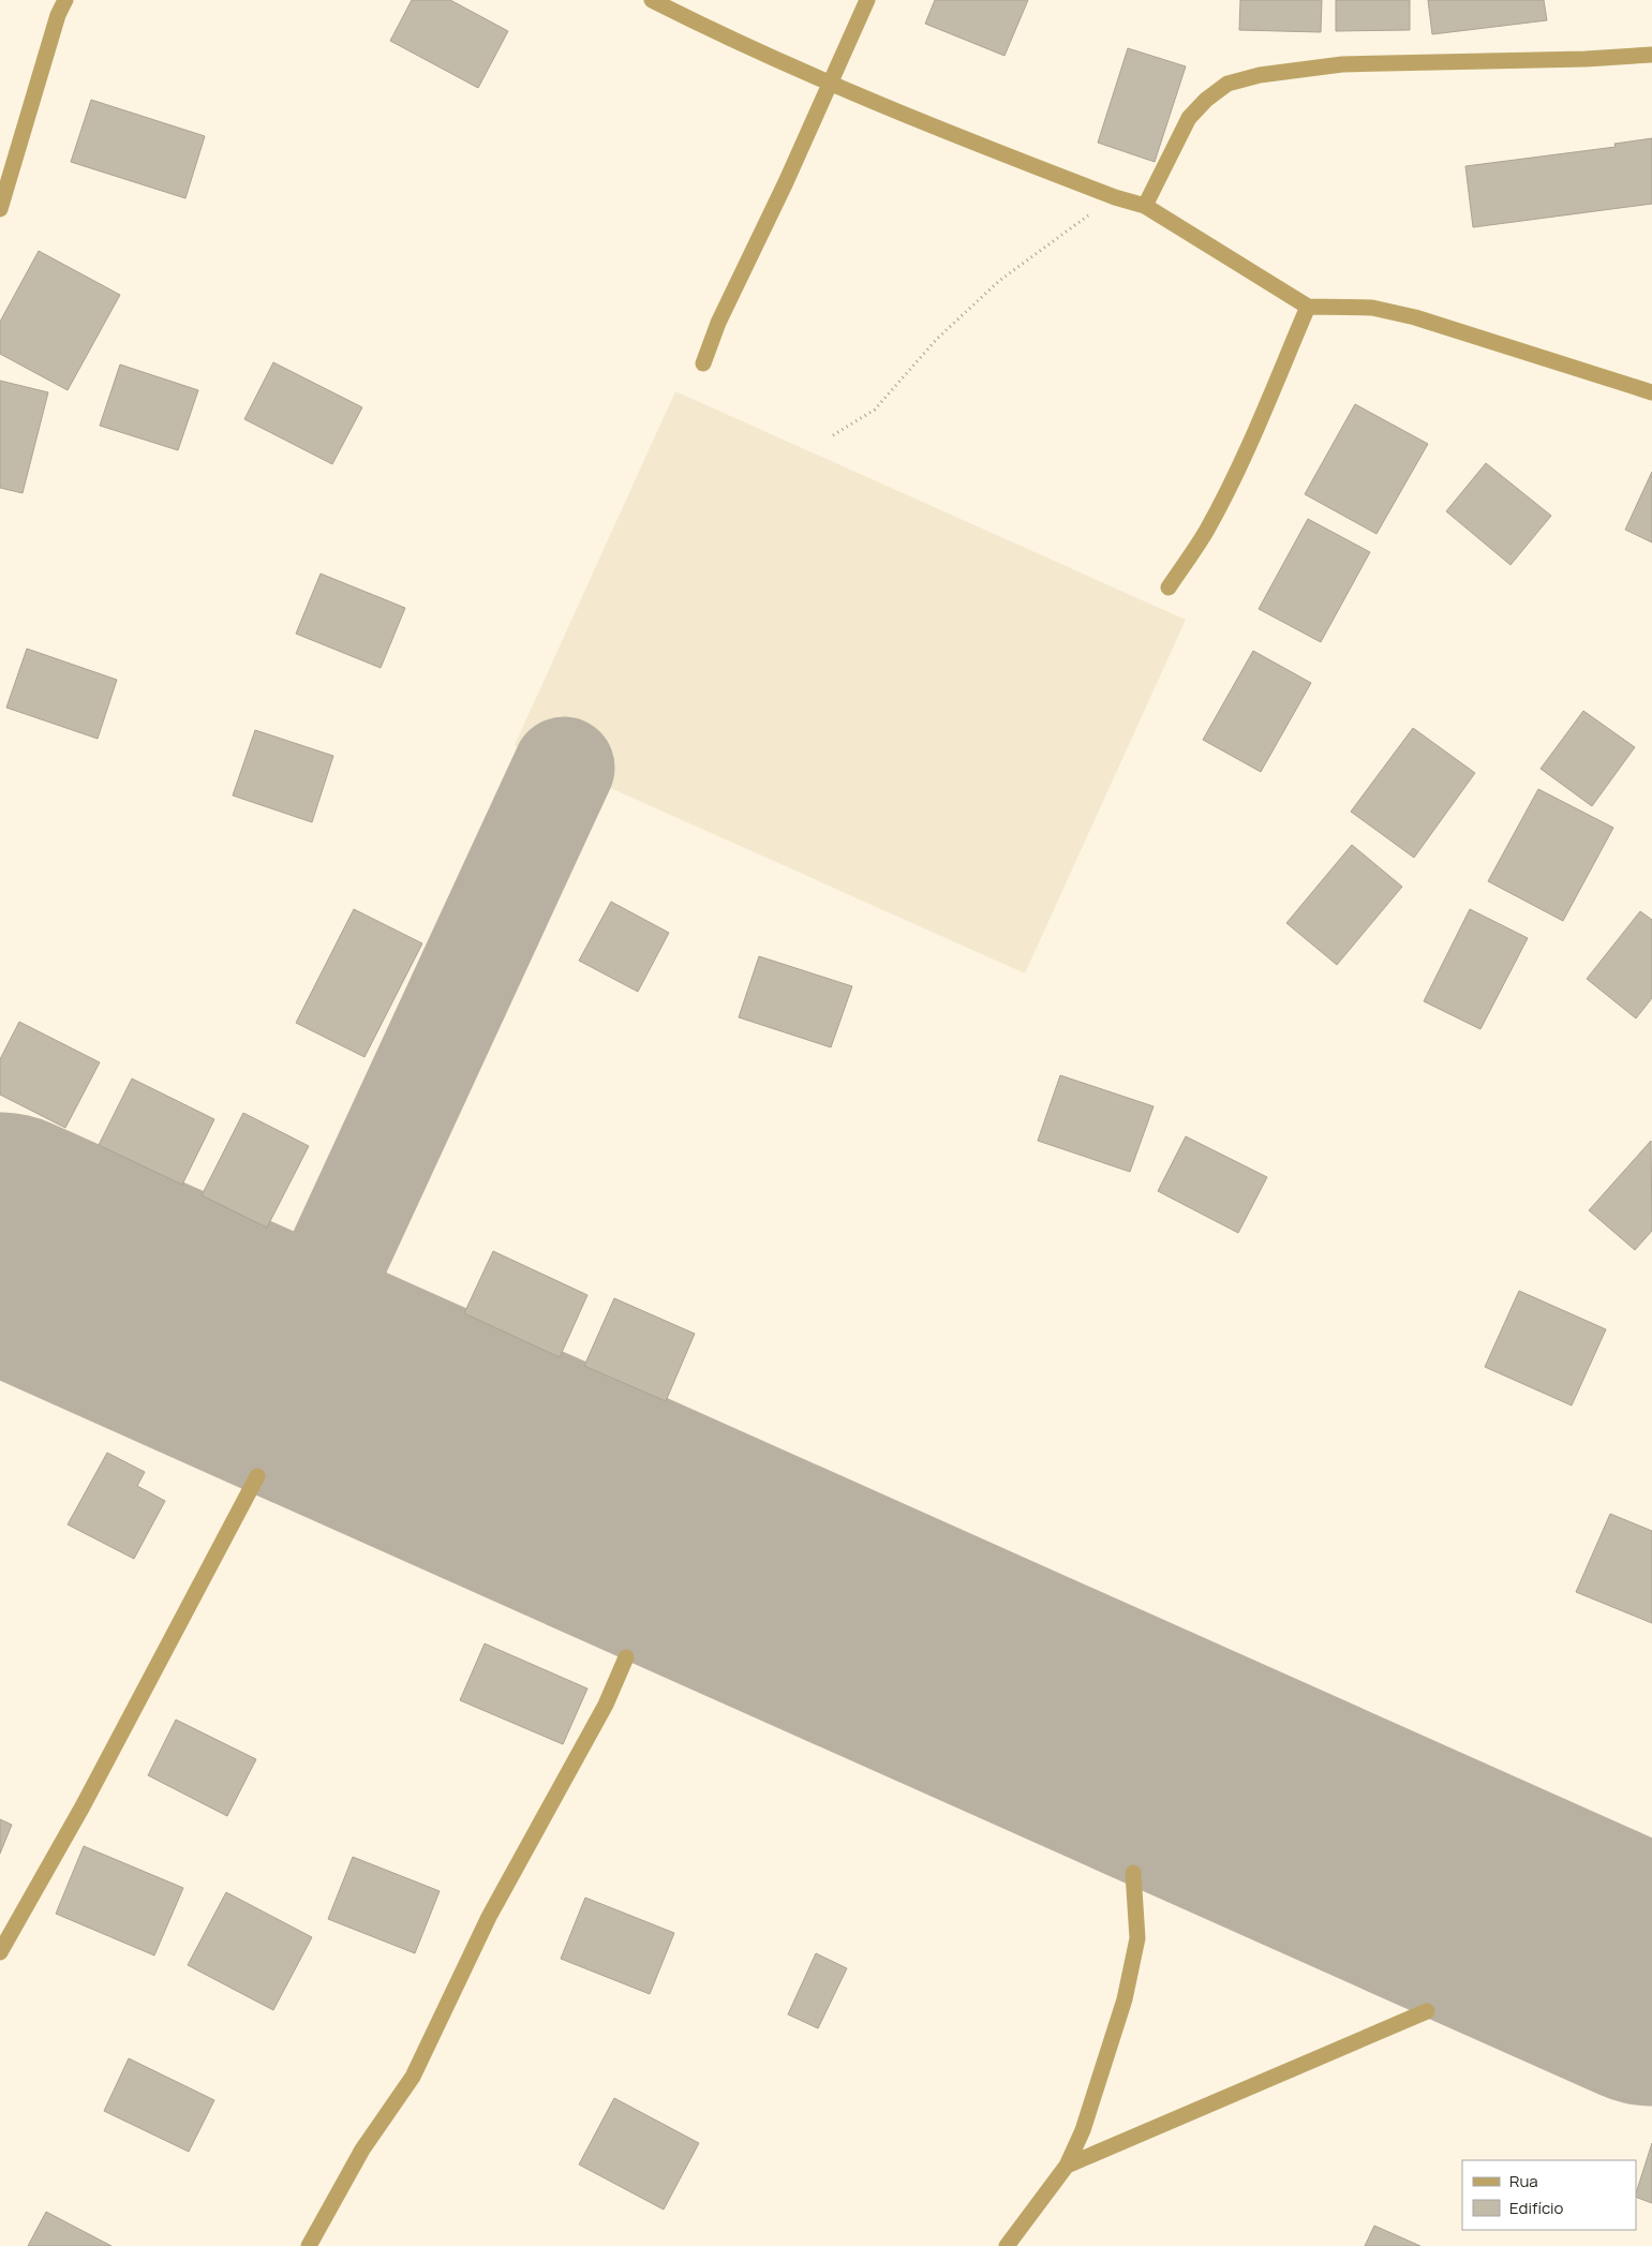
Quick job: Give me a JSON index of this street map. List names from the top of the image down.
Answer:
{
  "legend": ["Rua", "Edifício"]
}
